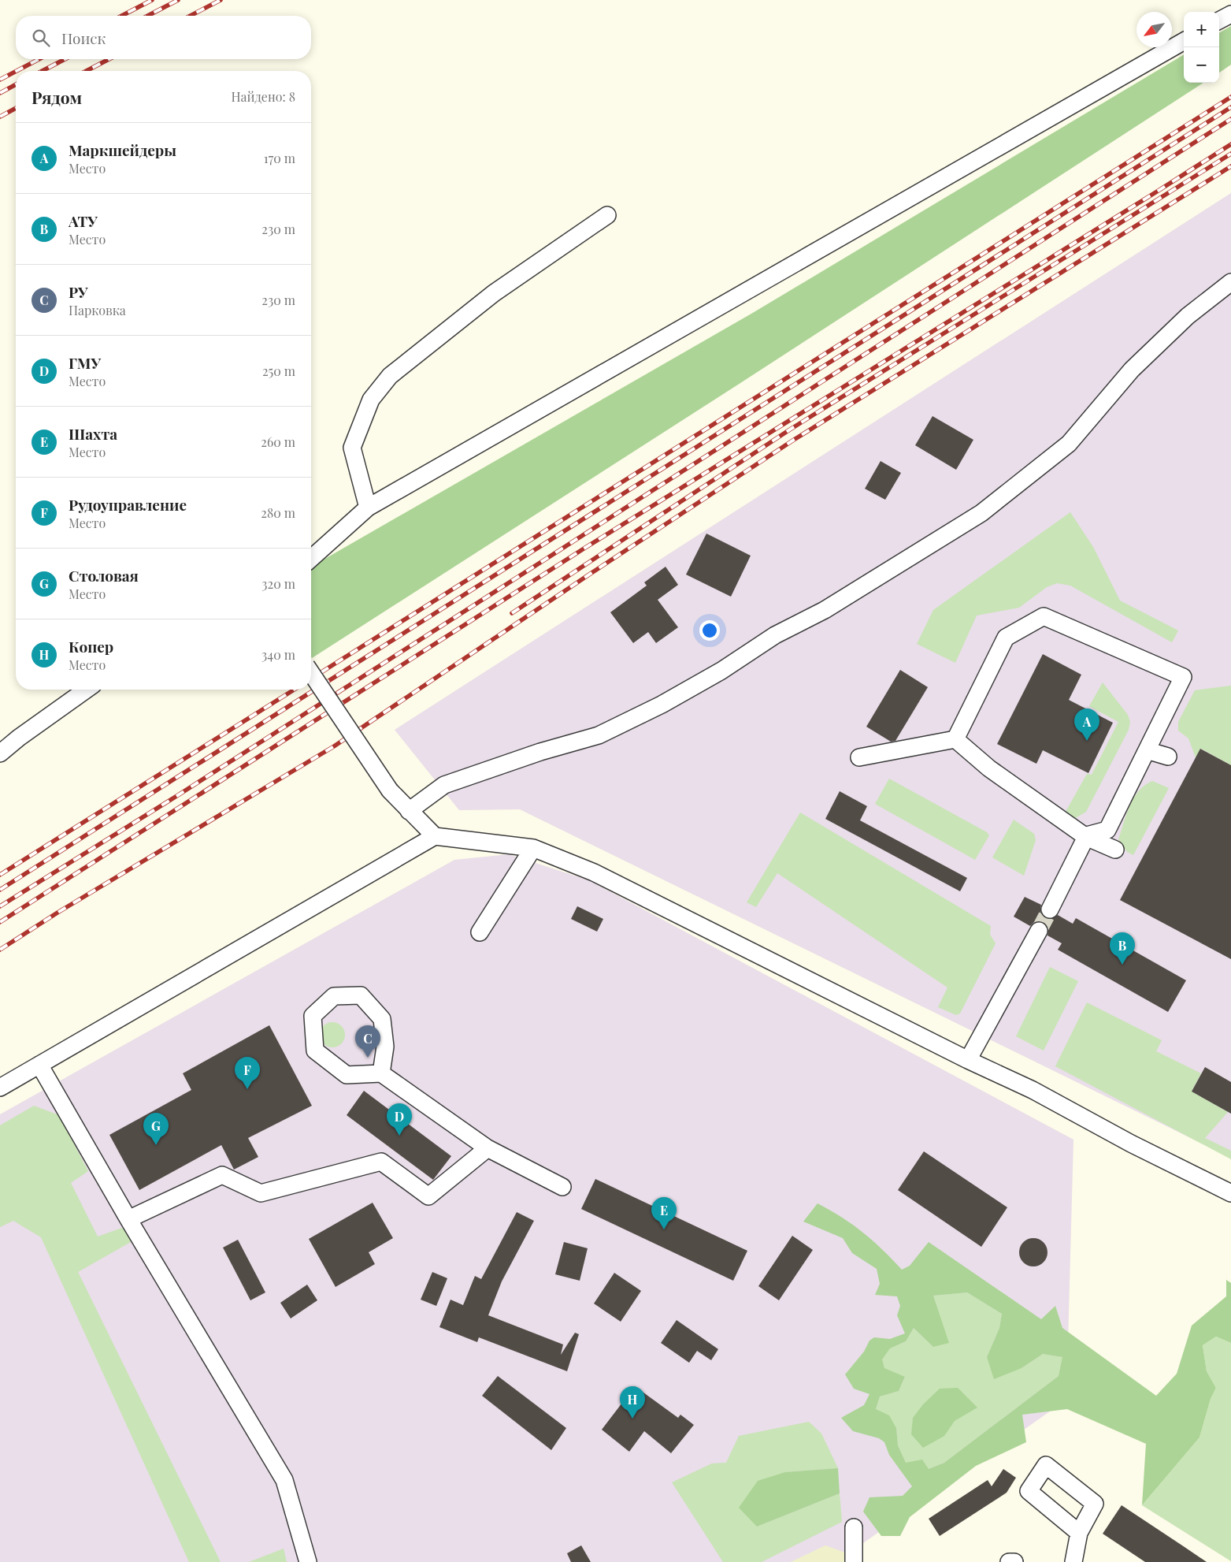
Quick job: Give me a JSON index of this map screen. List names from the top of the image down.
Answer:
{
  "north": "bottom left",
  "page": {
    "map_buttons": ["+", "−"],
    "search": "Поиск",
    "heading": ["Рядом", "Найдено: 8"],
    "list": [
      {
        "mark": "A",
        "name": "Маркшейдеры",
        "note": "Место",
        "value": "170 m"
      },
      {
        "mark": "B",
        "name": "АТУ",
        "note": "Место",
        "value": "230 m"
      },
      {
        "mark": "C",
        "name": "РУ",
        "note": "Парковка",
        "value": "230 m"
      },
      {
        "mark": "D",
        "name": "ГМУ",
        "note": "Место",
        "value": "250 m"
      },
      {
        "mark": "E",
        "name": "Шахта",
        "note": "Место",
        "value": "260 m"
      },
      {
        "mark": "F",
        "name": "Рудоуправление",
        "note": "Место",
        "value": "280 m"
      },
      {
        "mark": "G",
        "name": "Столовая",
        "note": "Место",
        "value": "320 m"
      },
      {
        "mark": "H",
        "name": "Копер",
        "note": "Место",
        "value": "340 m"
      }
    ],
    "pins": [
      "A",
      "B",
      "C",
      "F",
      "D",
      "G",
      "E",
      "H"
    ]
  }
}
